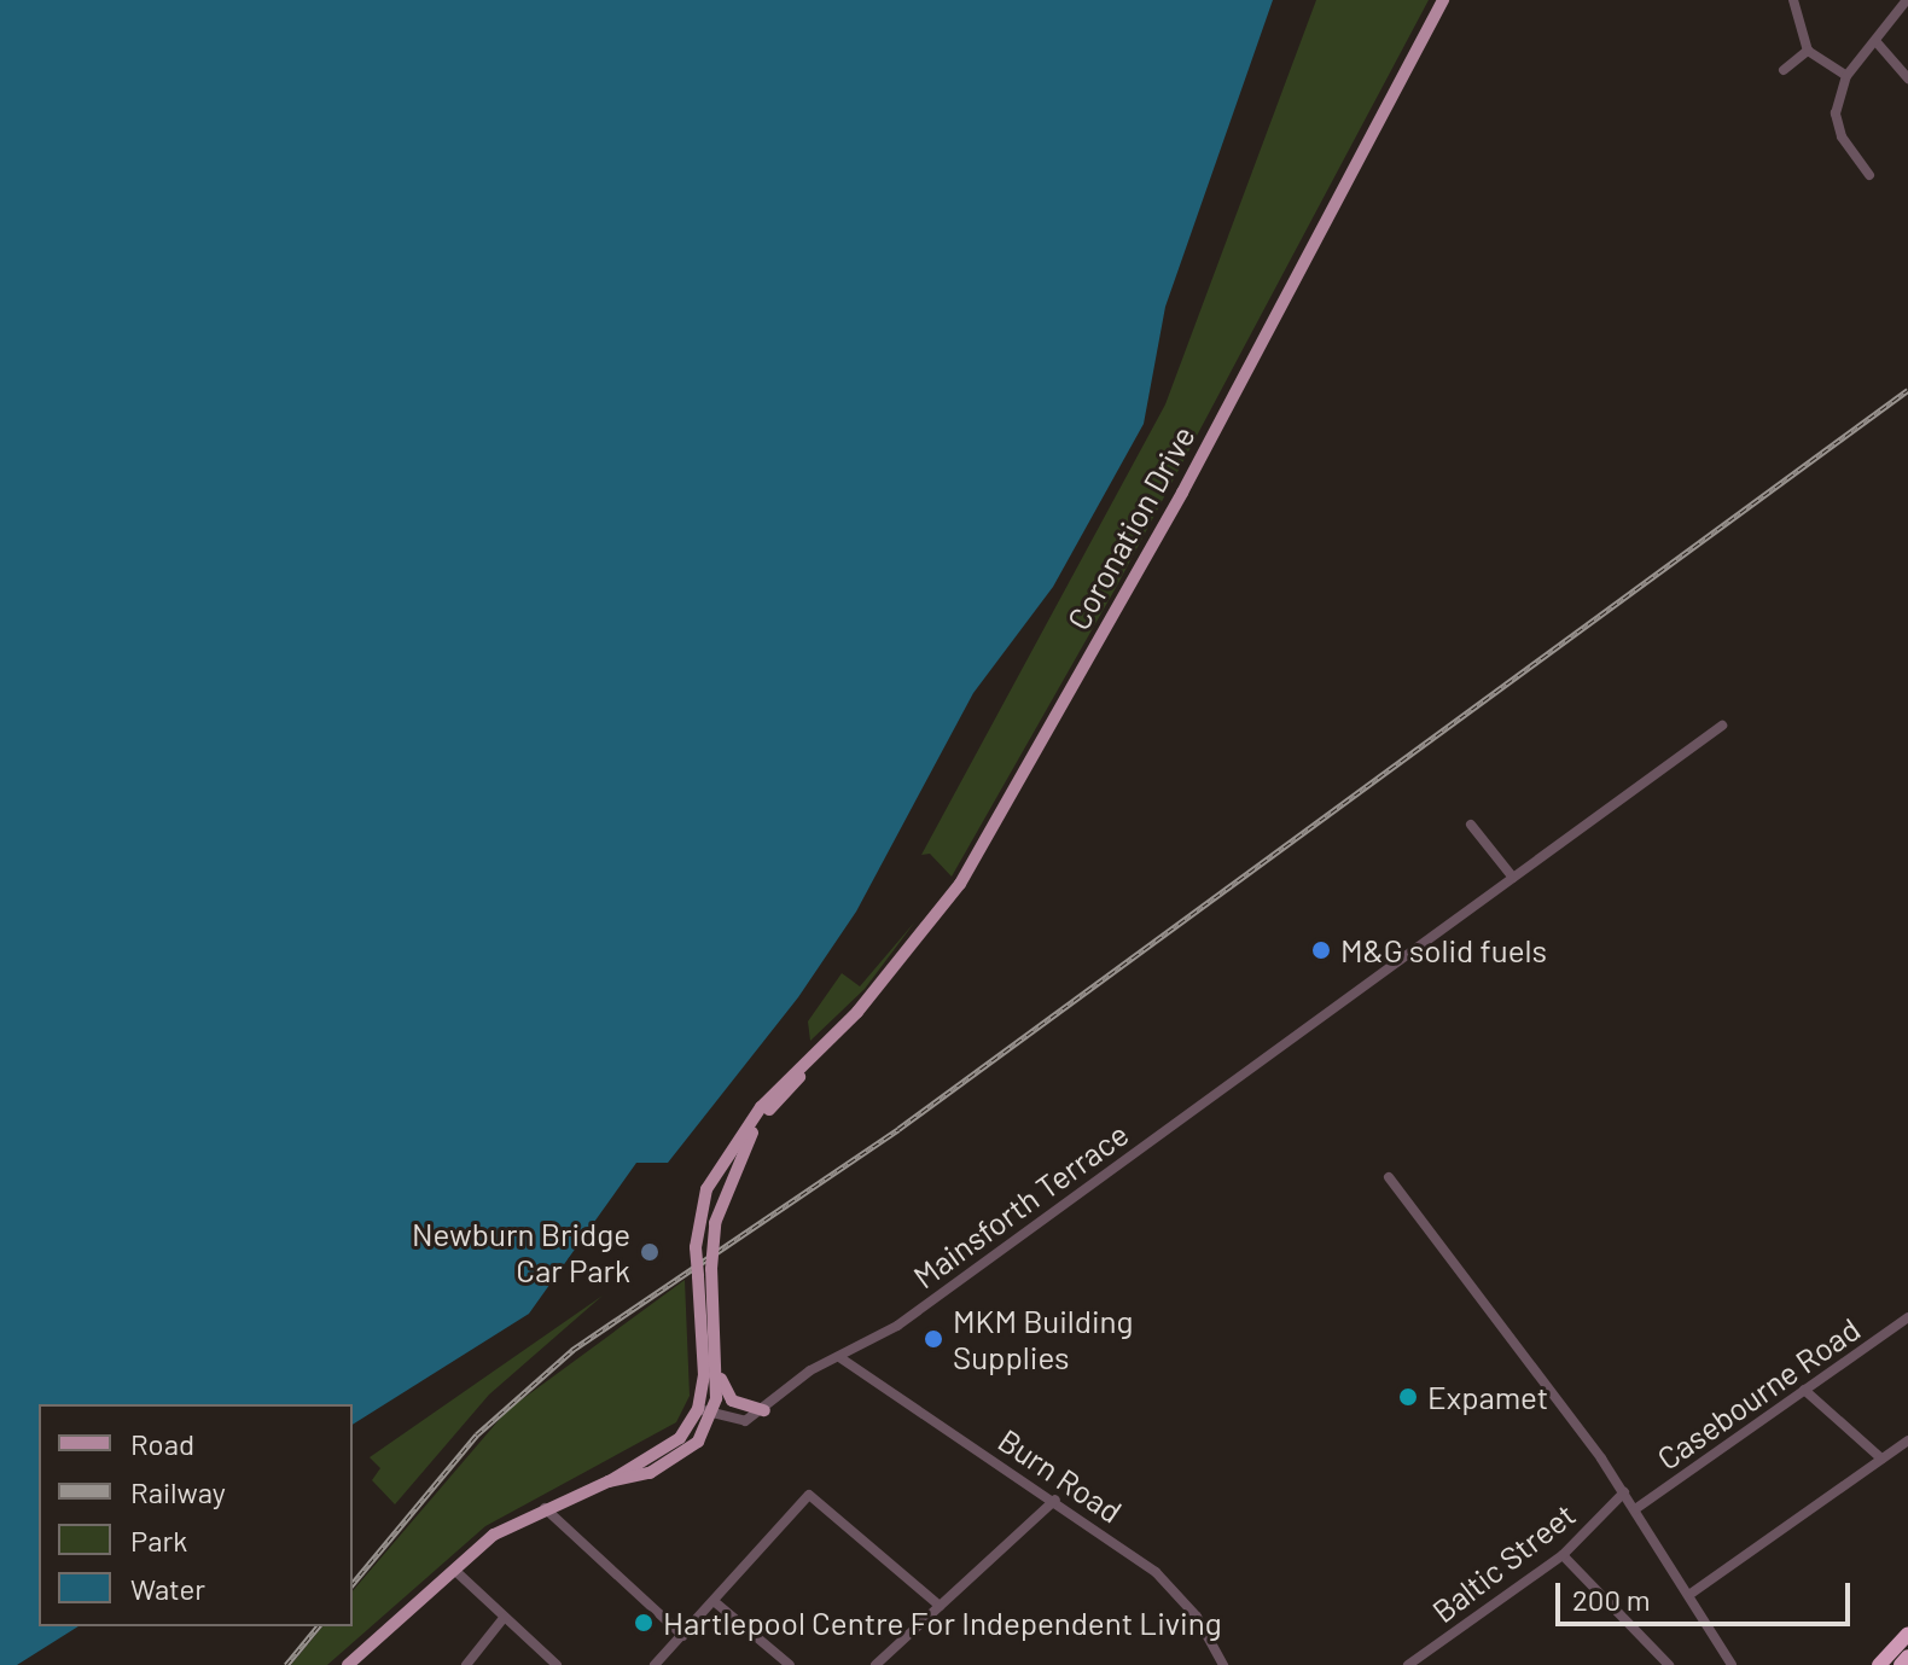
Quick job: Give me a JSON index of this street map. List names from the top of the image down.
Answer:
{
  "streets": {
    "main road": ["Coronation Drive"],
    "street": [
      "Mainsforth Terrace",
      "Casebourne Road",
      "Burn Road",
      "Baltic Street"
    ]
  },
  "crossings": [
    ["Mainsforth Terrace", "Burn Road"]
  ],
  "places": [
    "M&G solid fuels",
    "Newburn Bridge Car Park",
    "MKM Building Supplies",
    "Expamet",
    "Hartlepool Centre For Independent Living"
  ],
  "legend": [
    "Road",
    "Railway",
    "Park",
    "Water"
  ],
  "scale_bar": "200 m"
}
